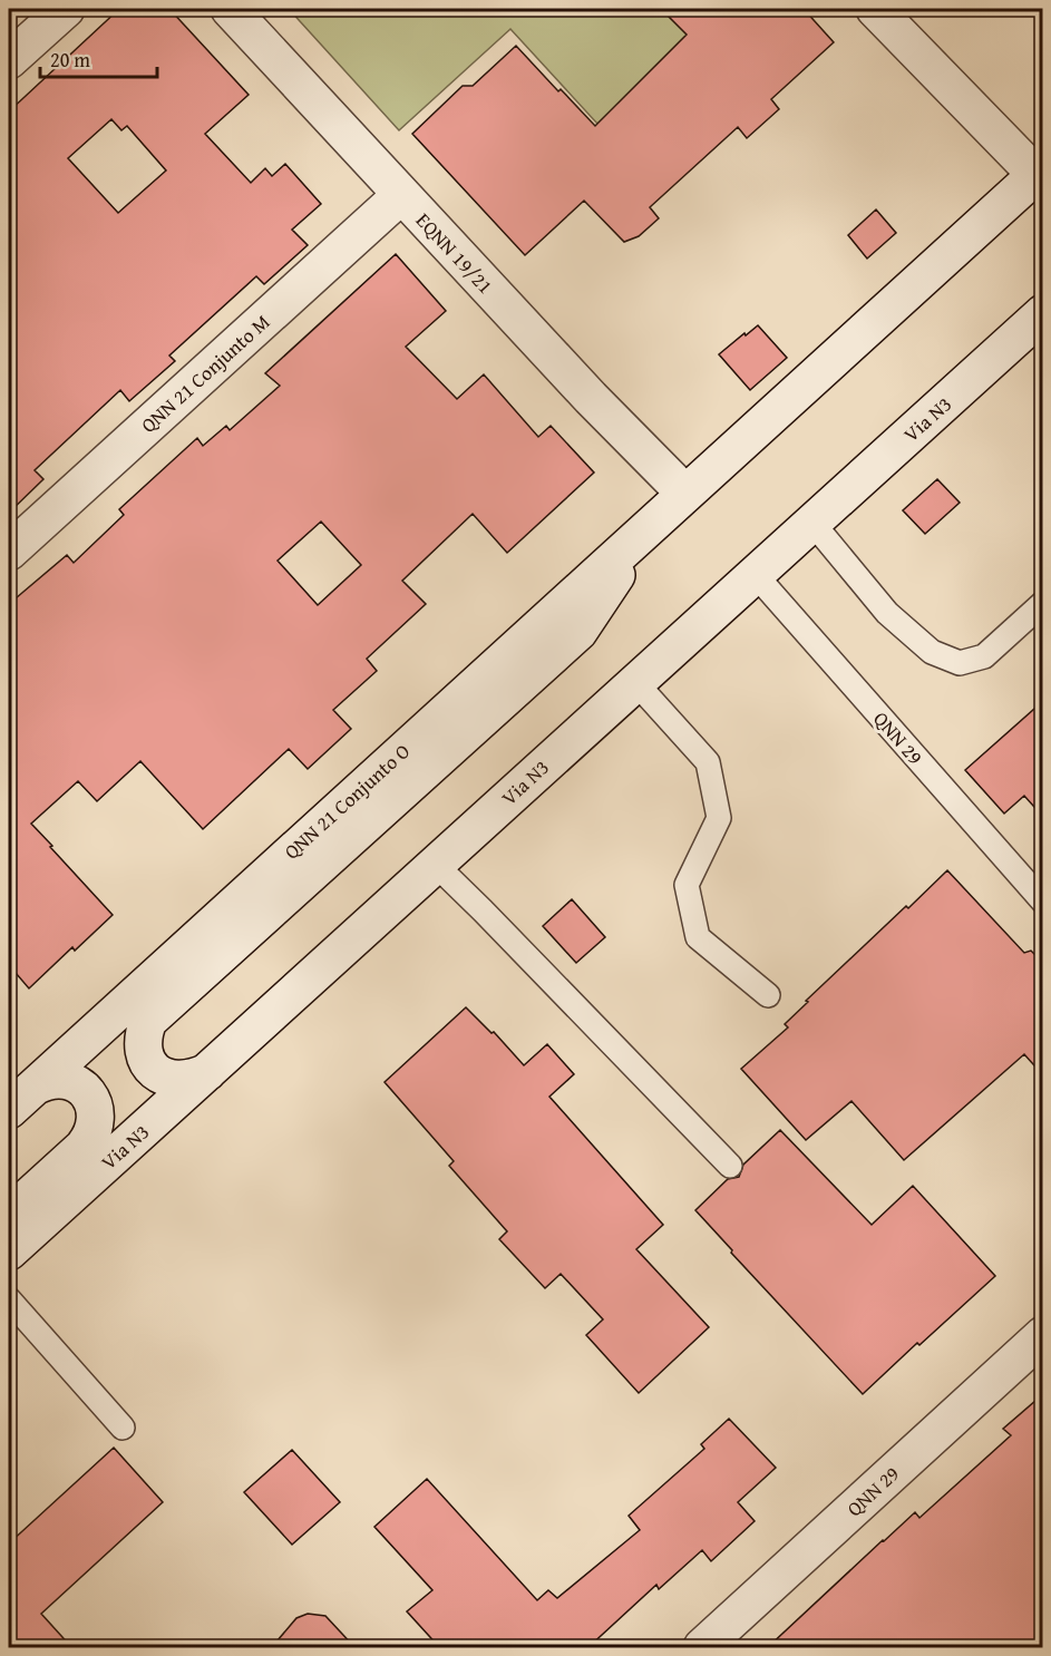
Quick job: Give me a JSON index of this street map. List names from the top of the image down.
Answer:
{
  "streets": {
    "main road": [
      "EQNN 19/21",
      "QNN 21 Conjunto M",
      "Via N3",
      "QNN 29",
      "QNN 21 Conjunto O"
    ]
  },
  "crossings": [
    ["EQNN 19/21", "QNN 21 Conjunto M"],
    ["EQNN 19/21", "QNN 21 Conjunto O"],
    ["Via N3", "QNN 29"]
  ],
  "scale_bar": "20 m"
}
